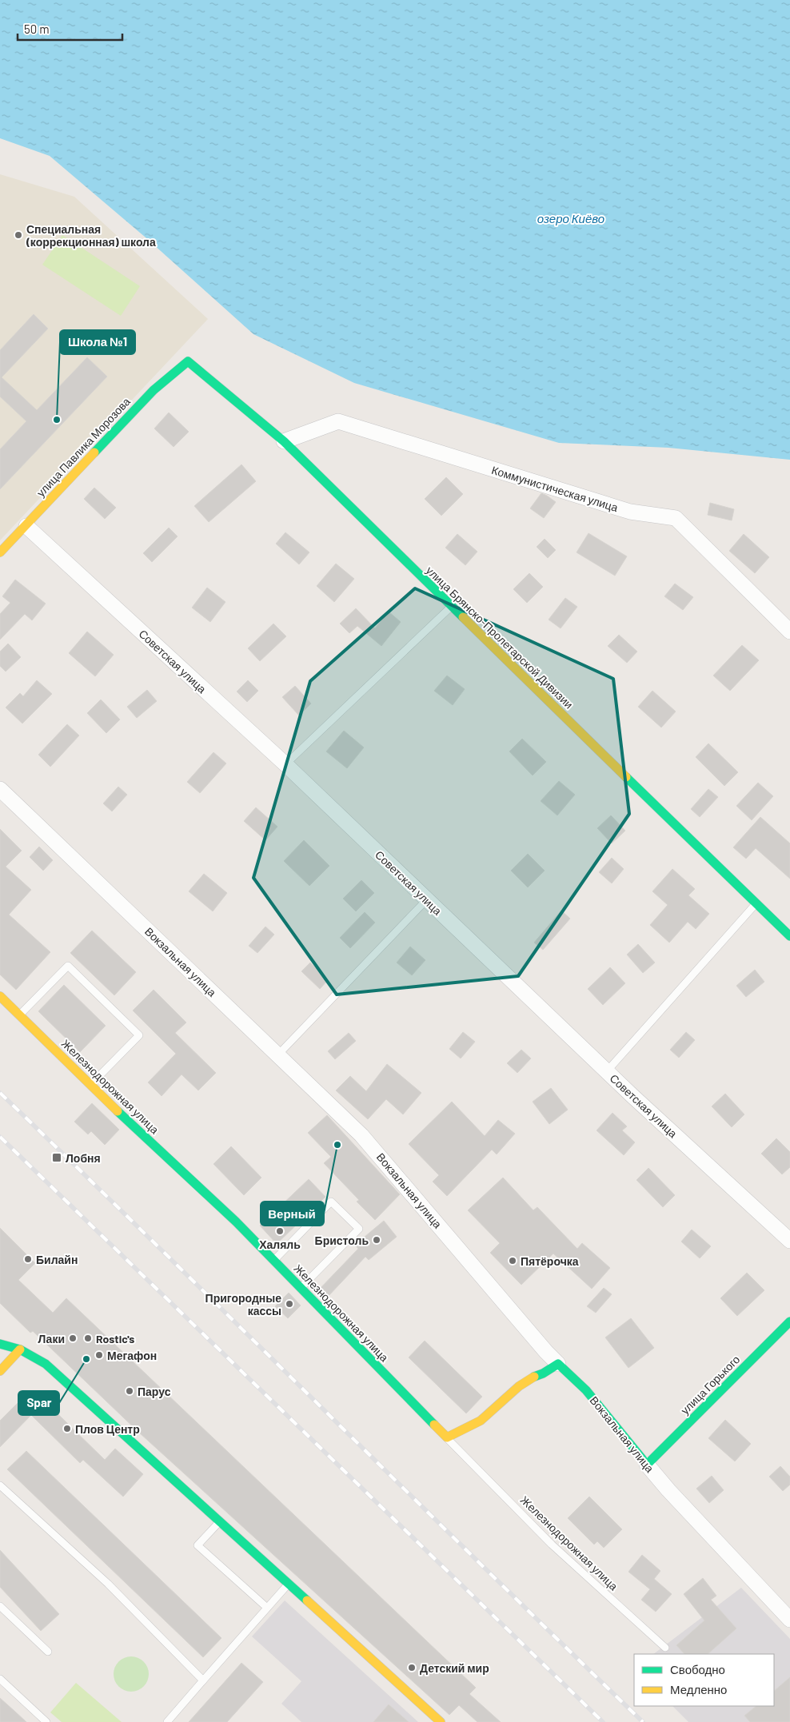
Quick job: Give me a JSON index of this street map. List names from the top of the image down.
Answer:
{
  "streets": {
    "street": [
      "улица Павлика Морозова",
      "Коммунистическая улица",
      "улица Брянско-Пролетарской Дивизии",
      "Советская улица",
      "Вокзальная улица",
      "Железнодорожная улица",
      "улица Горького"
    ]
  },
  "crossings": [
    ["улица Павлика Морозова", "улица Брянско-Пролетарской Дивизии"],
    ["улица Павлика Морозова", "Советская улица"],
    ["Коммунистическая улица", "улица Брянско-Пролетарской Дивизии"],
    ["Вокзальная улица", "улица Горького"]
  ],
  "water": ["озеро Киёво"],
  "places": {
    "other": [
      "Специальная (коррекционная) школа",
      "Школа №1",
      "Верный",
      "Халяль",
      "Бристоль",
      "Билайн",
      "Пятёрочка",
      "Пригородные кассы",
      "Лаки",
      "Rostic's",
      "Мегафон",
      "Spar",
      "Парус",
      "Плов Центр",
      "Детский мир"
    ],
    "transit": ["Лобня"]
  },
  "legend": ["Свободно", "Медленно"],
  "scale_bar": "50 m"
}
